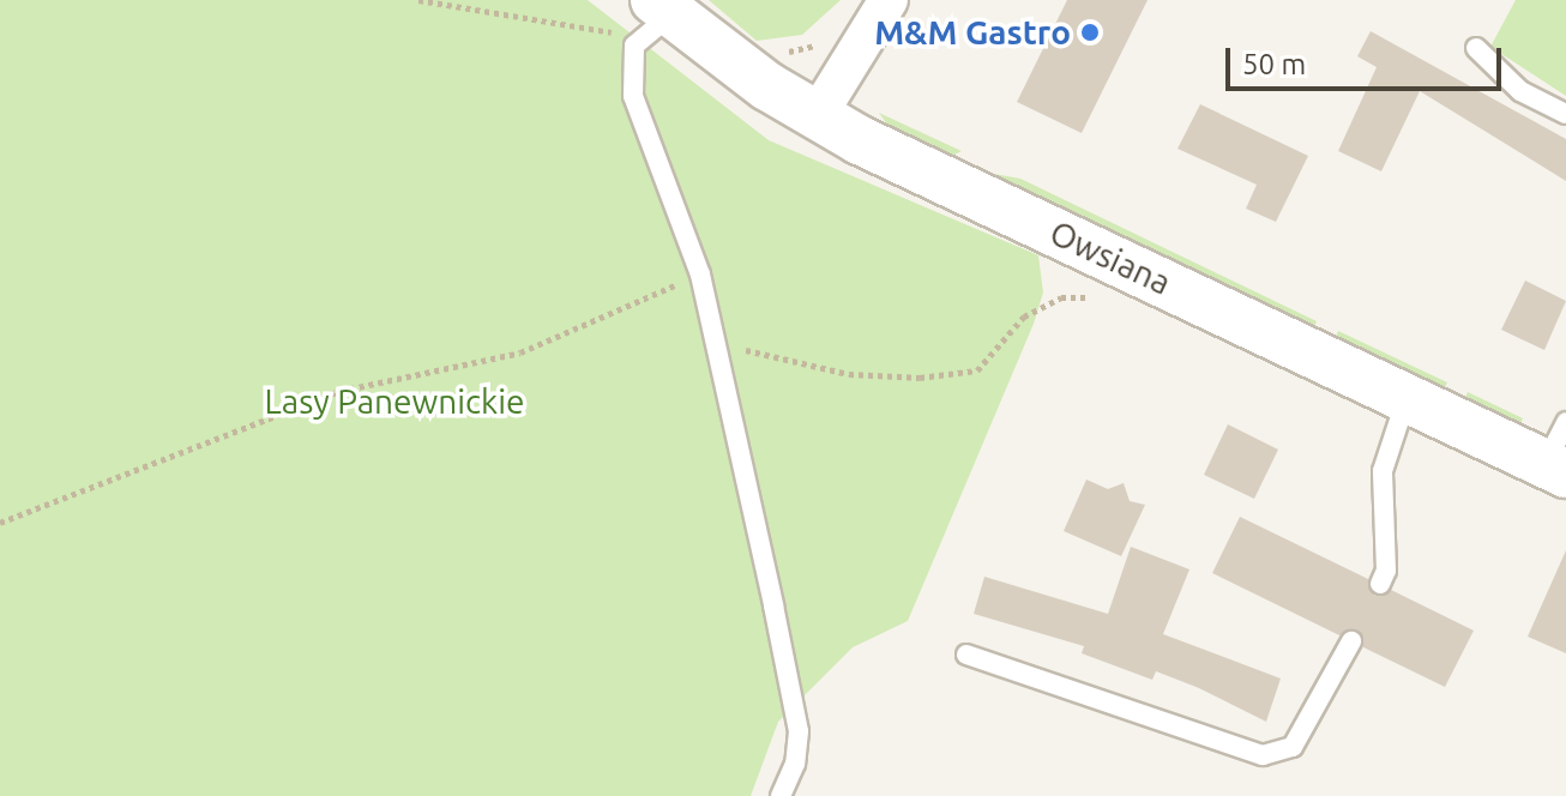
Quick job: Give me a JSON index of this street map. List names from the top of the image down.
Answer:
{
  "streets": {
    "street": ["Owsiana"]
  },
  "parks": ["Lasy Panewnickie"],
  "places": ["M&M Gastro"],
  "scale_bar": "50 m"
}
